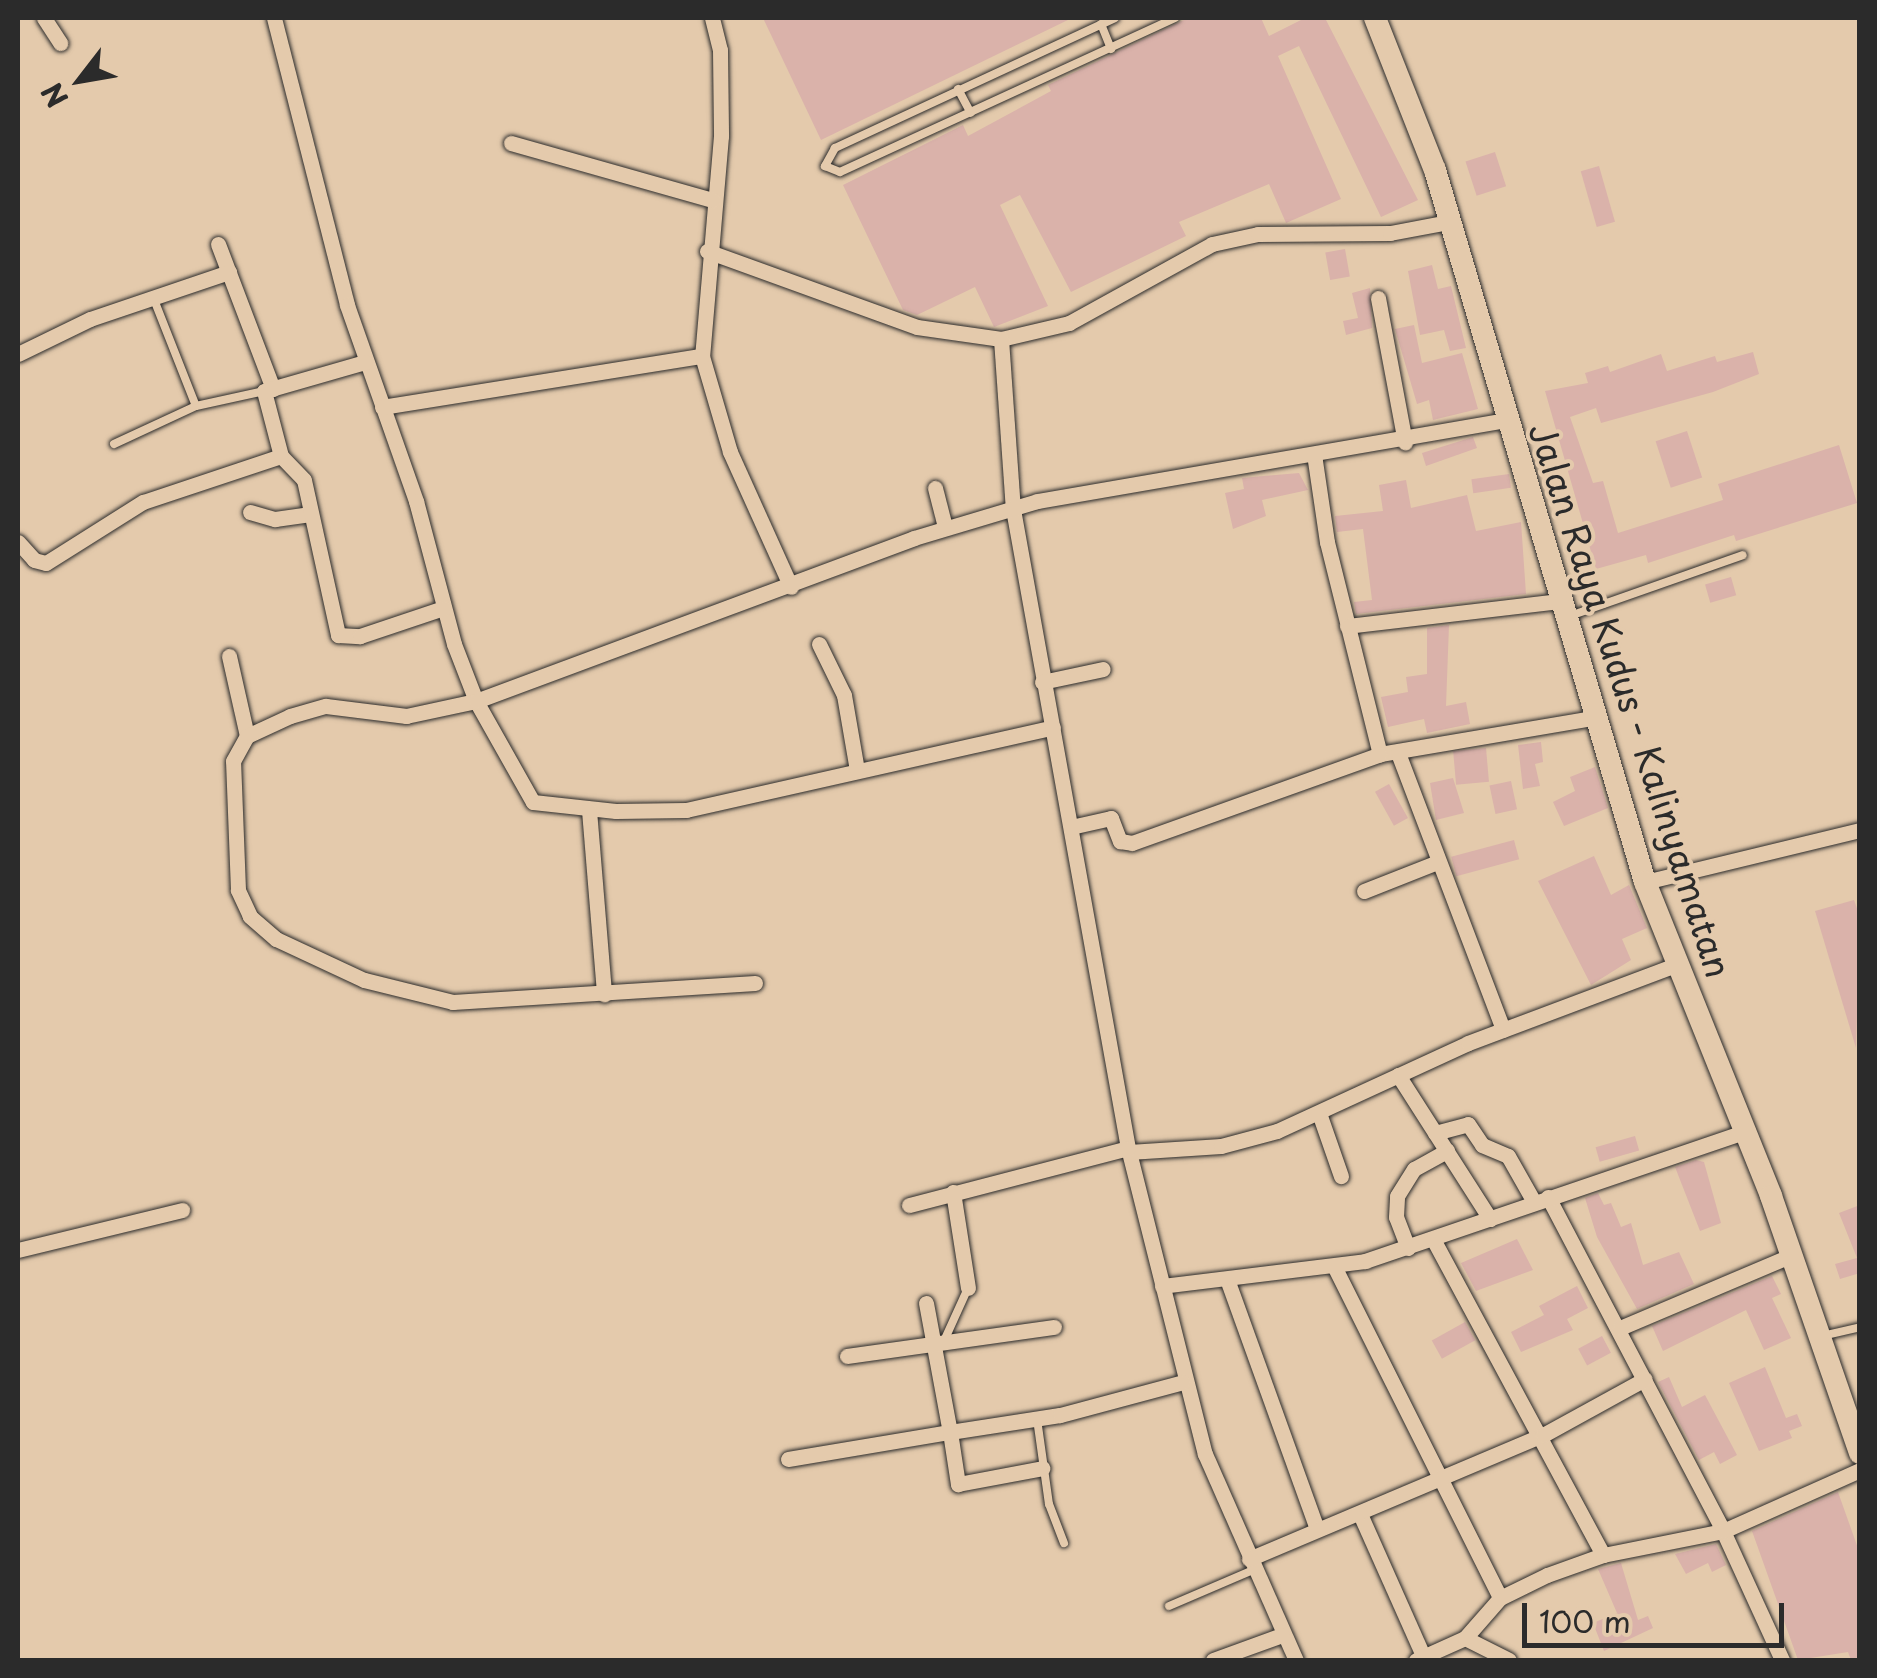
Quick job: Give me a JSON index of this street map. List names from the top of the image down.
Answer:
{
  "streets": {
    "main road": ["Jalan Raya Kudus - Kalinyamatan"]
  },
  "scale_bar": "100 m",
  "north": "bottom left"
}
